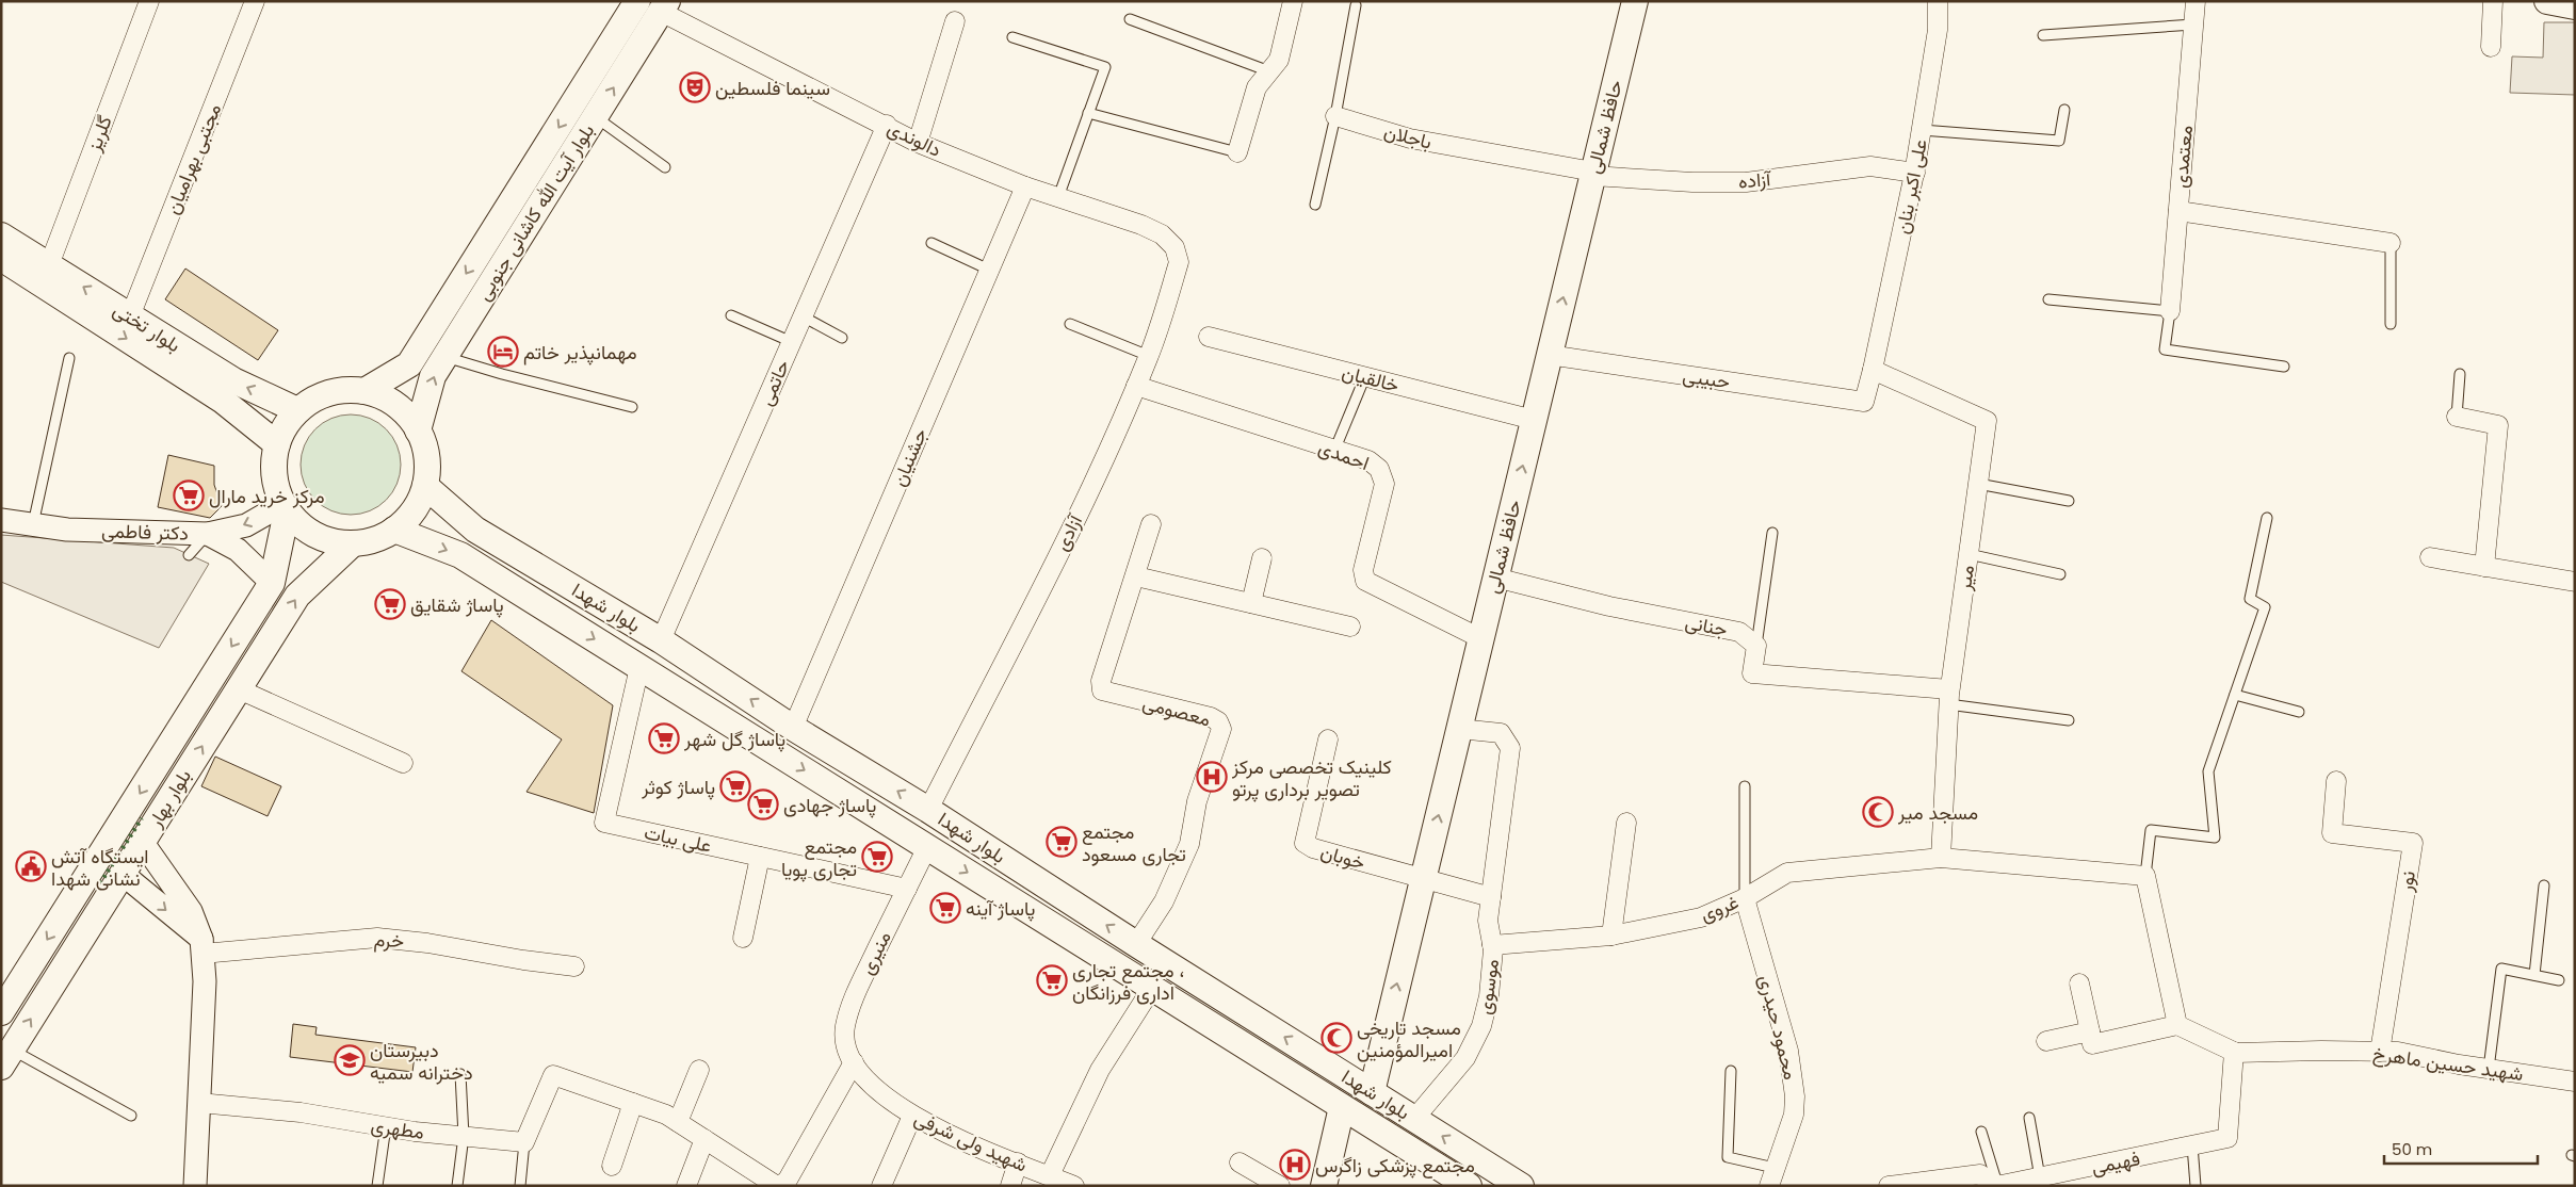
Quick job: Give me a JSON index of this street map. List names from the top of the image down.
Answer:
{
  "streets": {
    "main road": [
      "حافظ شمالی",
      "بلوار آیت الله کاشانی جنوبی",
      "بلوار تختی",
      "بلوار شهدا",
      "بلوار بهار"
    ],
    "street": [
      "گلریز",
      "باجلان",
      "دالوندی",
      "معتمدی",
      "مجتبی بهرامیان",
      "آزاده",
      "علی اکبر بنان",
      "خالقیان",
      "حبیبی",
      "حاتمی",
      "احمدی",
      "جشنیان",
      "دکتر فاطمی",
      "آزادی",
      "میر",
      "جنانی",
      "معصومی",
      "علی بیات",
      "خوبان",
      "نور",
      "غروی",
      "خرم",
      "منیری",
      "موسوی",
      "محمود حیدری",
      "شهید حسین ماهرخ",
      "مطهری",
      "شهید ولی شرفی",
      "فهیمی"
    ]
  },
  "crossings": [
    ["حافظ شمالی", "باجلان"],
    ["حافظ شمالی", "آزاده"],
    ["حافظ شمالی", "خالقیان"],
    ["حافظ شمالی", "حبیبی"],
    ["حافظ شمالی", "احمدی"],
    ["حافظ شمالی", "بلوار شهدا"],
    ["حافظ شمالی", "جنانی"],
    ["حافظ شمالی", "خوبان"],
    ["حافظ شمالی", "موسوی"],
    ["گلریز", "بلوار تختی"],
    ["باجلان", "آزاده"],
    ["دالوندی", "بلوار آیت الله کاشانی جنوبی"],
    ["دالوندی", "حاتمی"],
    ["دالوندی", "جشنیان"],
    ["دالوندی", "آزادی"],
    ["مجتبی بهرامیان", "بلوار تختی"],
    ["آزاده", "علی اکبر بنان"],
    ["علی اکبر بنان", "حبیبی"],
    ["علی اکبر بنان", "میر"],
    ["بلوار آیت الله کاشانی جنوبی", "بلوار تختی"],
    ["بلوار آیت الله کاشانی جنوبی", "دکتر فاطمی"],
    ["بلوار آیت الله کاشانی جنوبی", "بلوار شهدا"],
    ["بلوار آیت الله کاشانی جنوبی", "بلوار بهار"],
    ["بلوار تختی", "دکتر فاطمی"],
    ["بلوار تختی", "بلوار شهدا"],
    ["بلوار تختی", "بلوار بهار"],
    ["حاتمی", "بلوار شهدا"],
    ["احمدی", "آزادی"],
    ["جشنیان", "بلوار شهدا"],
    ["دکتر فاطمی", "بلوار شهدا"],
    ["دکتر فاطمی", "بلوار بهار"],
    ["آزادی", "بلوار شهدا"],
    ["میر", "غروی"],
    ["بلوار شهدا", "معصومی"],
    ["بلوار شهدا", "بلوار بهار"],
    ["بلوار شهدا", "علی بیات"],
    ["بلوار شهدا", "منیری"],
    ["بلوار شهدا", "موسوی"],
    ["علی بیات", "منیری"],
    ["نور", "شهید حسین ماهرخ"],
    ["غروی", "موسوی"],
    ["غروی", "محمود حیدری"],
    ["منیری", "شهید ولی شرفی"],
    ["شهید حسین ماهرخ", "فهیمی"]
  ],
  "one_way": ["حافظ شمالی"],
  "places": {
    "theatre": ["سینما فلسطین"],
    "hotel": ["مهمانپذیر خاتم"],
    "supermarket": [
      "مرکز خرید مارال",
      "پاساژ شقایق",
      "پاساژ گل شهر",
      "پاساژ کوثر",
      "پاساژ جهادی",
      "مجتمع تجاری مسعود",
      "مجتمع تجاری پویا",
      "پاساژ آینه",
      "مجتمع تجاری ، اداری فرزانگان"
    ],
    "hospital": ["کلینیک تخصصی مرکز تصویر برداری پرتو", "مجتمع پزشکی زاگرس"],
    "mosque": ["مسجد میر", "مسجد تاریخی امیرالمؤمنین"],
    "public building": ["ایستگاه آتش نشانی شهدا"],
    "school or university": ["دبیرستان دخترانه سمیه"]
  },
  "scale_bar": "50 m"
}
